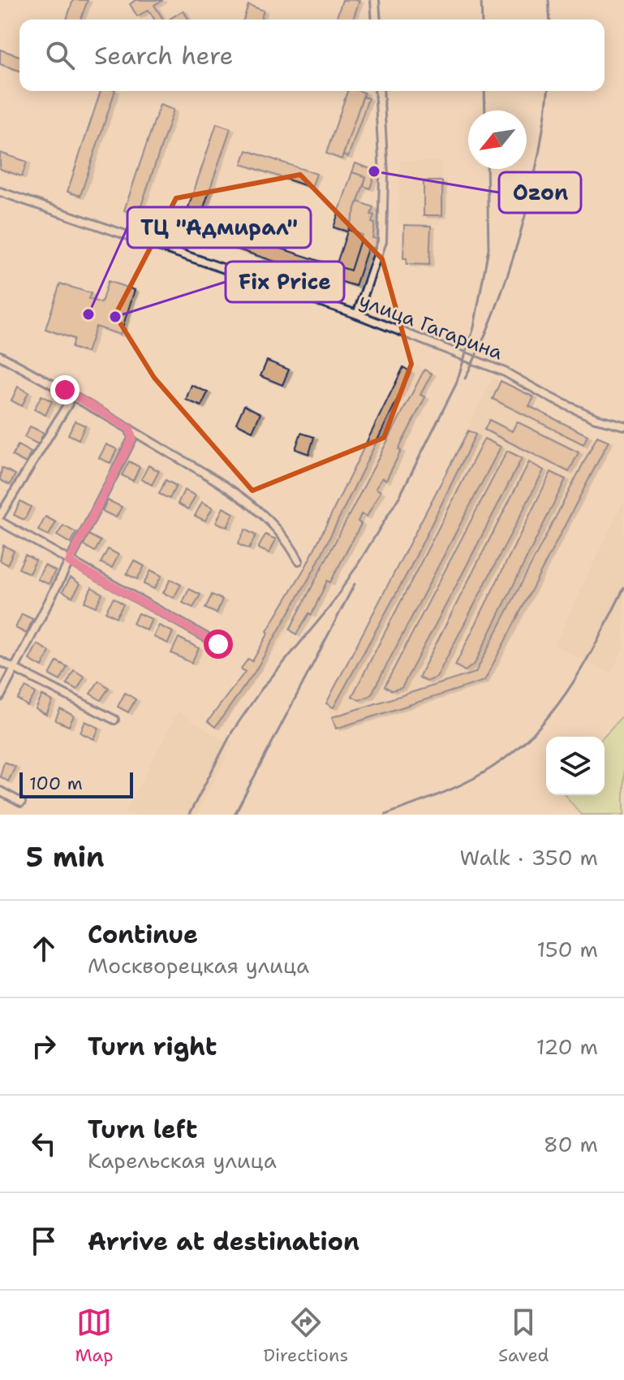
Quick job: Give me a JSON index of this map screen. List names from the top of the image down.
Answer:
{
  "streets": {
    "street": ["улица Гагарина"]
  },
  "places": ["Ozon", "ТЦ \"Адмирал\"", "Fix Price"],
  "scale_bar": "100 m",
  "north": "bottom left",
  "page": {
    "search": "Search here",
    "scale": "100 m",
    "heading": ["5 min", "Walk · 350 m"],
    "list": [
      ["Continue", "Москворецкая улица", "150 m"],
      ["Turn right", "120 m"],
      ["Turn left", "Карельская улица", "80 m"],
      "Arrive at destination"
    ],
    "nav": ["Map", "Directions", "Saved"]
  }
}
